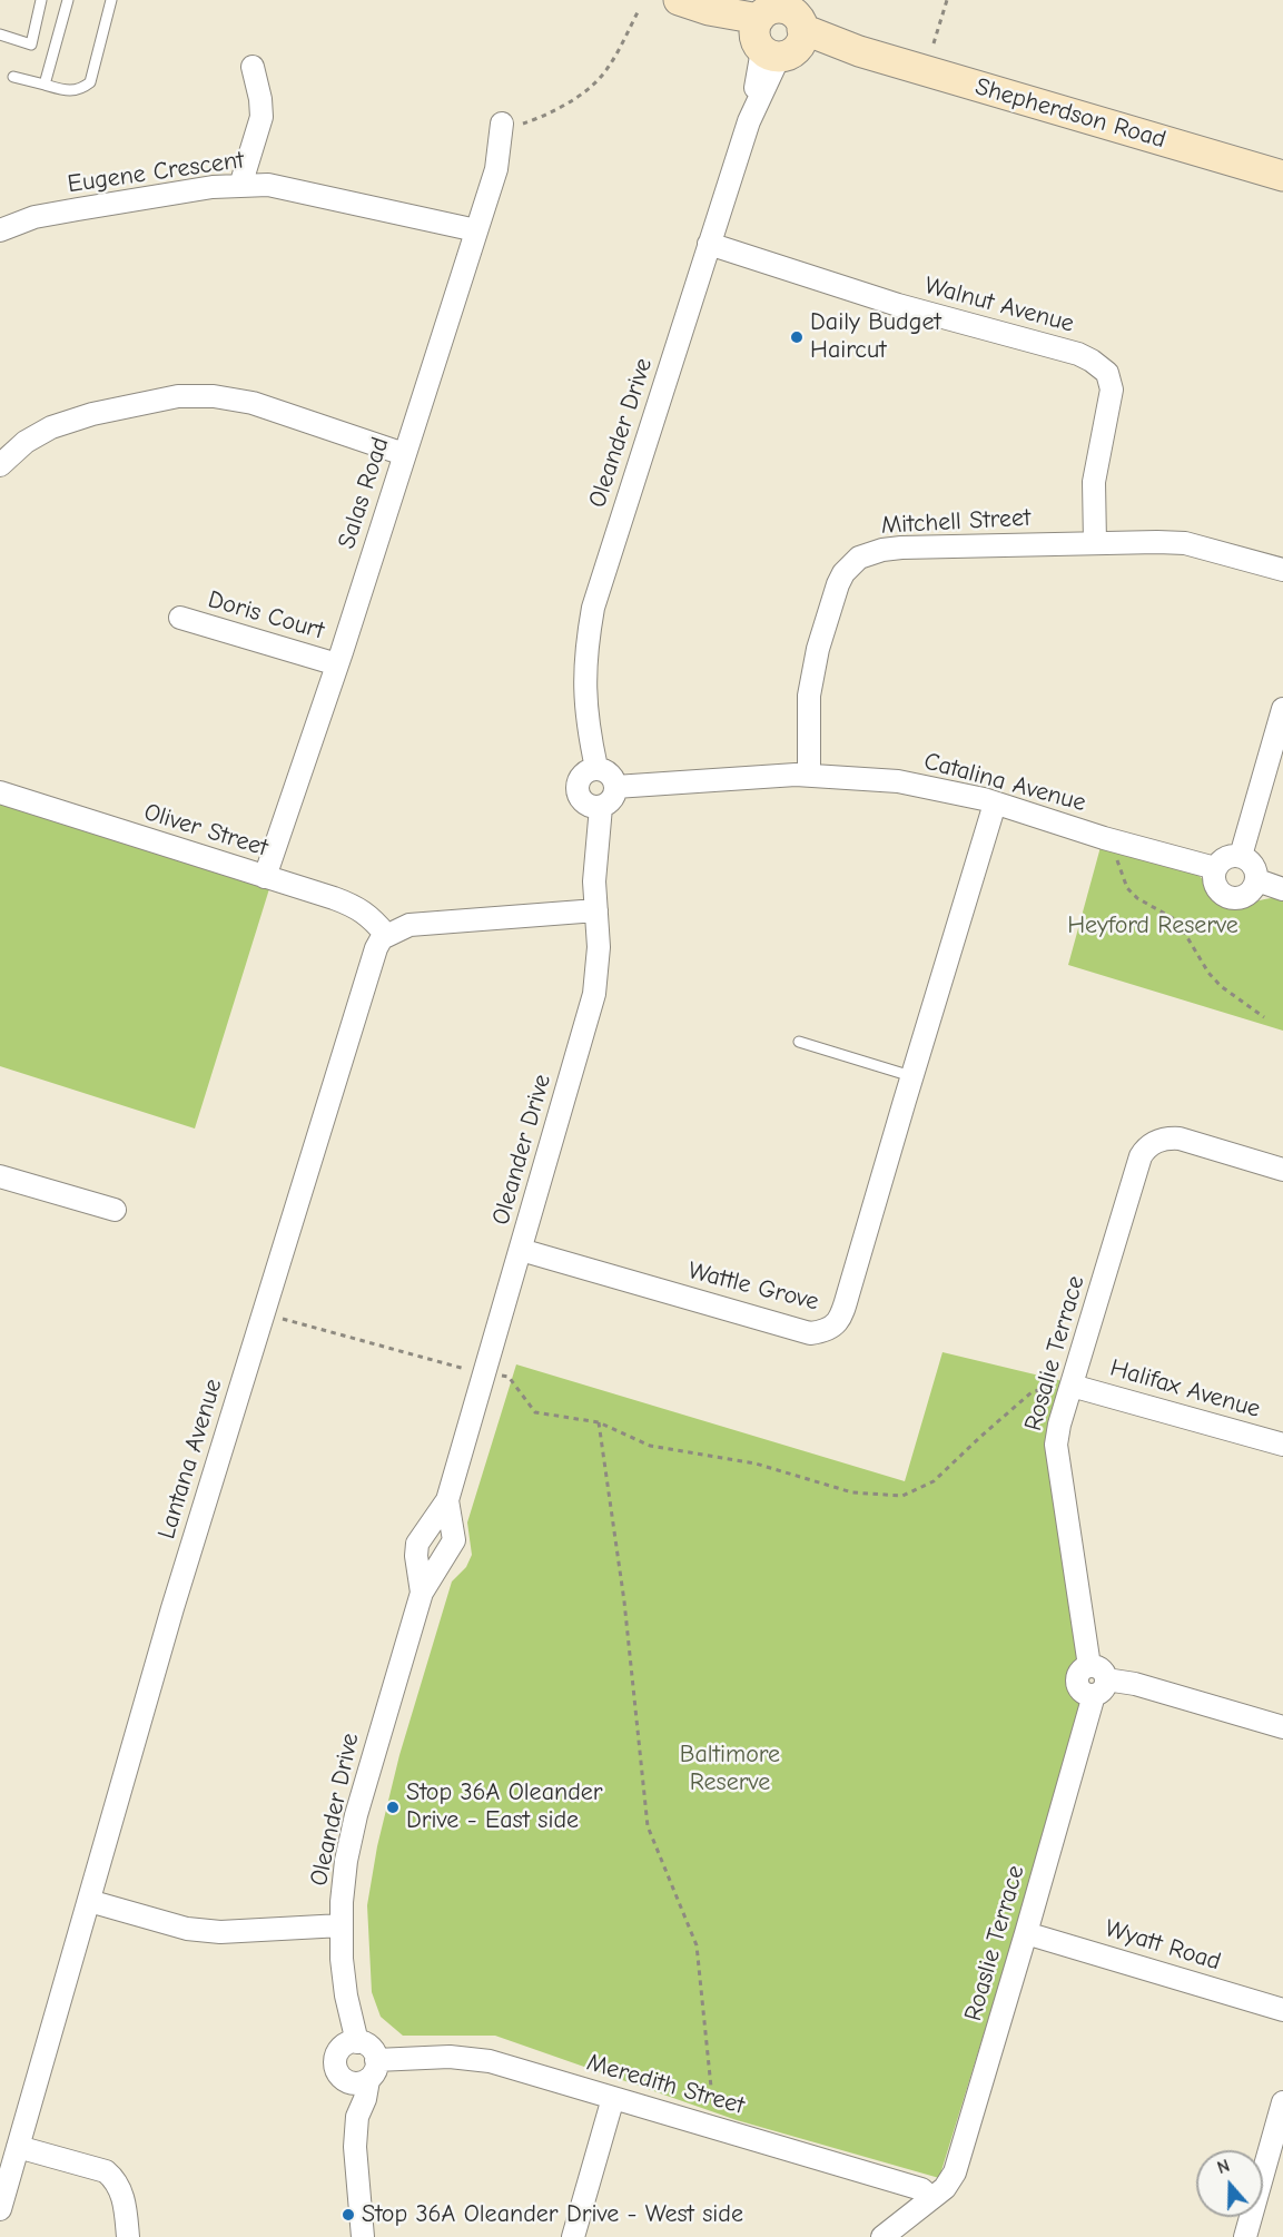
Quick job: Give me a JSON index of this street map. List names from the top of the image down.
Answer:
{
  "streets": {
    "street": [
      "Shepherdson Road",
      "Eugene Crescent",
      "Walnut Avenue",
      "Oleander Drive",
      "Salas Road",
      "Mitchell Street",
      "Doris Court",
      "Catalina Avenue",
      "Oliver Street",
      "Wattle Grove",
      "Rosalie Terrace",
      "Halifax Avenue",
      "Lantana Avenue",
      "Roaslie Terrace",
      "Wyatt Road",
      "Meredith Street"
    ]
  },
  "crossings": [
    ["Shepherdson Road", "Oleander Drive"],
    ["Eugene Crescent", "Salas Road"],
    ["Walnut Avenue", "Oleander Drive"],
    ["Walnut Avenue", "Mitchell Street"],
    ["Oleander Drive", "Catalina Avenue"],
    ["Oleander Drive", "Wattle Grove"],
    ["Salas Road", "Doris Court"],
    ["Salas Road", "Oliver Street"],
    ["Mitchell Street", "Catalina Avenue"],
    ["Catalina Avenue", "Wattle Grove"],
    ["Oliver Street", "Lantana Avenue"],
    ["Rosalie Terrace", "Halifax Avenue"],
    ["Rosalie Terrace", "Roaslie Terrace"],
    ["Roaslie Terrace", "Wyatt Road"],
    ["Roaslie Terrace", "Meredith Street"]
  ],
  "parks": ["Heyford Reserve", "Baltimore Reserve"],
  "places": ["Daily Budget Haircut", "Stop 36A Oleander Drive - East side", "Stop 36A Oleander Drive - West side"],
  "north": "top"
}
